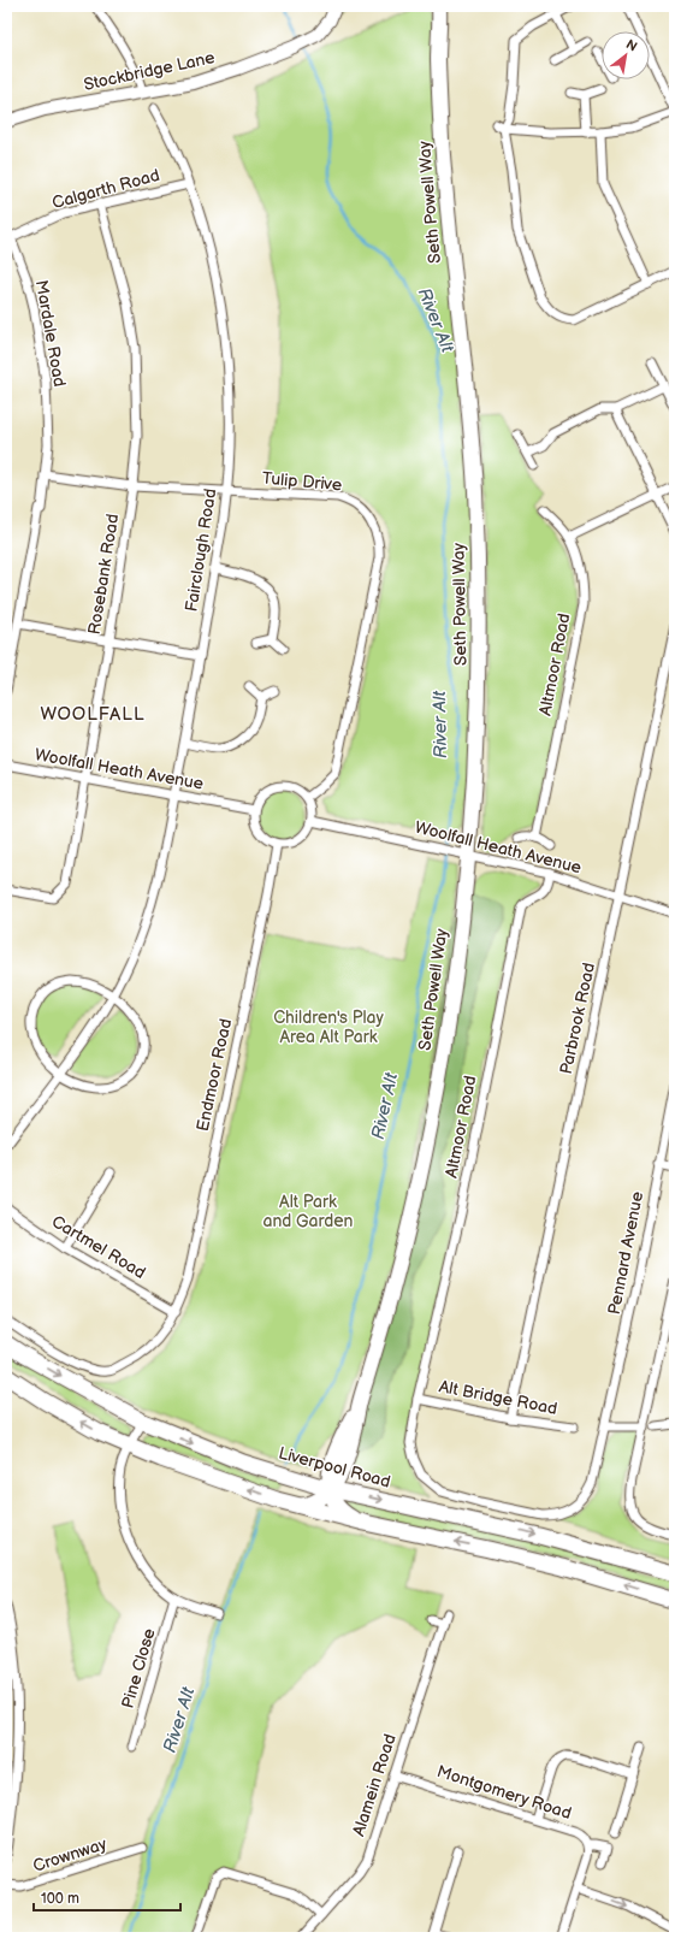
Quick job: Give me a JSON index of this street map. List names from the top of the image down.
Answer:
{
  "streets": {
    "highway": ["Liverpool Road"],
    "main road": ["Stockbridge Lane", "Seth Powell Way"],
    "street": [
      "Calgarth Road",
      "Mardale Road",
      "Tulip Drive",
      "Fairclough Road",
      "Rosebank Road",
      "Altmoor Road",
      "Woolfall Heath Avenue",
      "Parbrook Road",
      "Endmoor Road",
      "Cartmel Road",
      "Pennard Avenue",
      "Alt Bridge Road",
      "Pine Close",
      "Alamein Road",
      "Montgomery Road",
      "Crownway"
    ]
  },
  "crossings": [
    ["Calgarth Road", "Mardale Road"],
    ["Calgarth Road", "Fairclough Road"],
    ["Calgarth Road", "Rosebank Road"],
    ["Seth Powell Way", "Woolfall Heath Avenue"],
    ["Seth Powell Way", "Liverpool Road"],
    ["Mardale Road", "Tulip Drive"],
    ["Tulip Drive", "Fairclough Road"],
    ["Tulip Drive", "Rosebank Road"],
    ["Tulip Drive", "Woolfall Heath Avenue"],
    ["Tulip Drive", "Endmoor Road"],
    ["Fairclough Road", "Woolfall Heath Avenue"],
    ["Rosebank Road", "Woolfall Heath Avenue"],
    ["Altmoor Road", "Woolfall Heath Avenue"],
    ["Altmoor Road", "Alt Bridge Road"],
    ["Altmoor Road", "Liverpool Road"],
    ["Woolfall Heath Avenue", "Parbrook Road"],
    ["Woolfall Heath Avenue", "Endmoor Road"],
    ["Parbrook Road", "Alt Bridge Road"],
    ["Endmoor Road", "Cartmel Road"],
    ["Pennard Avenue", "Liverpool Road"],
    ["Alt Bridge Road", "Liverpool Road"],
    ["Alamein Road", "Montgomery Road"]
  ],
  "one_way": ["Liverpool Road"],
  "districts": ["WOOLFALL"],
  "water": ["River Alt"],
  "parks": ["Children's Play Area Alt Park", "Alt Park and Garden"],
  "scale_bar": "100 m",
  "north": "top right"
}
